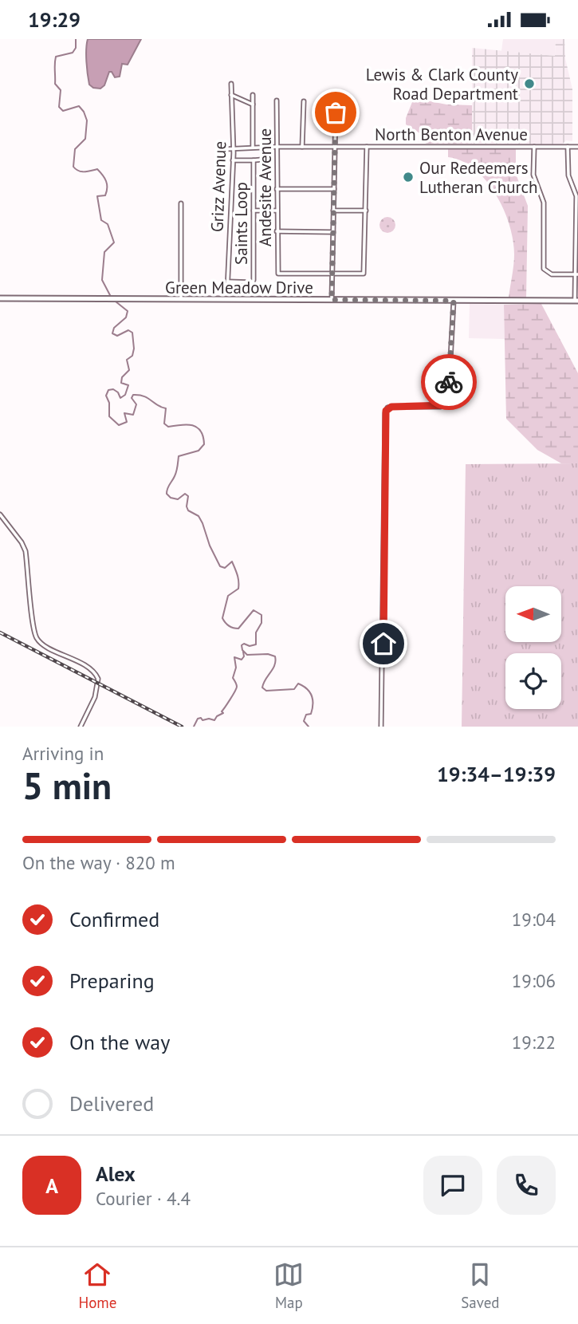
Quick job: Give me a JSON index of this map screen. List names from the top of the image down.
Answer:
{
  "streets": {
    "main road": ["Green Meadow Drive"],
    "street": [
      "North Benton Avenue",
      "Grizz Avenue",
      "Andesite Avenue",
      "Saints Loop"
    ]
  },
  "crossings": [
    ["North Benton Avenue", "Grizz Avenue"],
    ["North Benton Avenue", "Andesite Avenue"],
    ["Grizz Avenue", "Saints Loop"]
  ],
  "places": ["Lewis & Clark County Road Department", "Our Redeemers Lutheran Church"],
  "north": "left",
  "page": {
    "status": "19:29",
    "heading": ["5 min", "Arriving in", "19:34–19:39"],
    "panel": ["Alex", "Courier · 4.4"],
    "bar": "On the way · 820 m",
    "list": [
      ["Confirmed", "19:04"],
      ["Preparing", "19:06"],
      ["On the way", "19:22"],
      "Delivered"
    ],
    "round": "A",
    "tabs": ["Home", "Map", "Saved"]
  }
}
